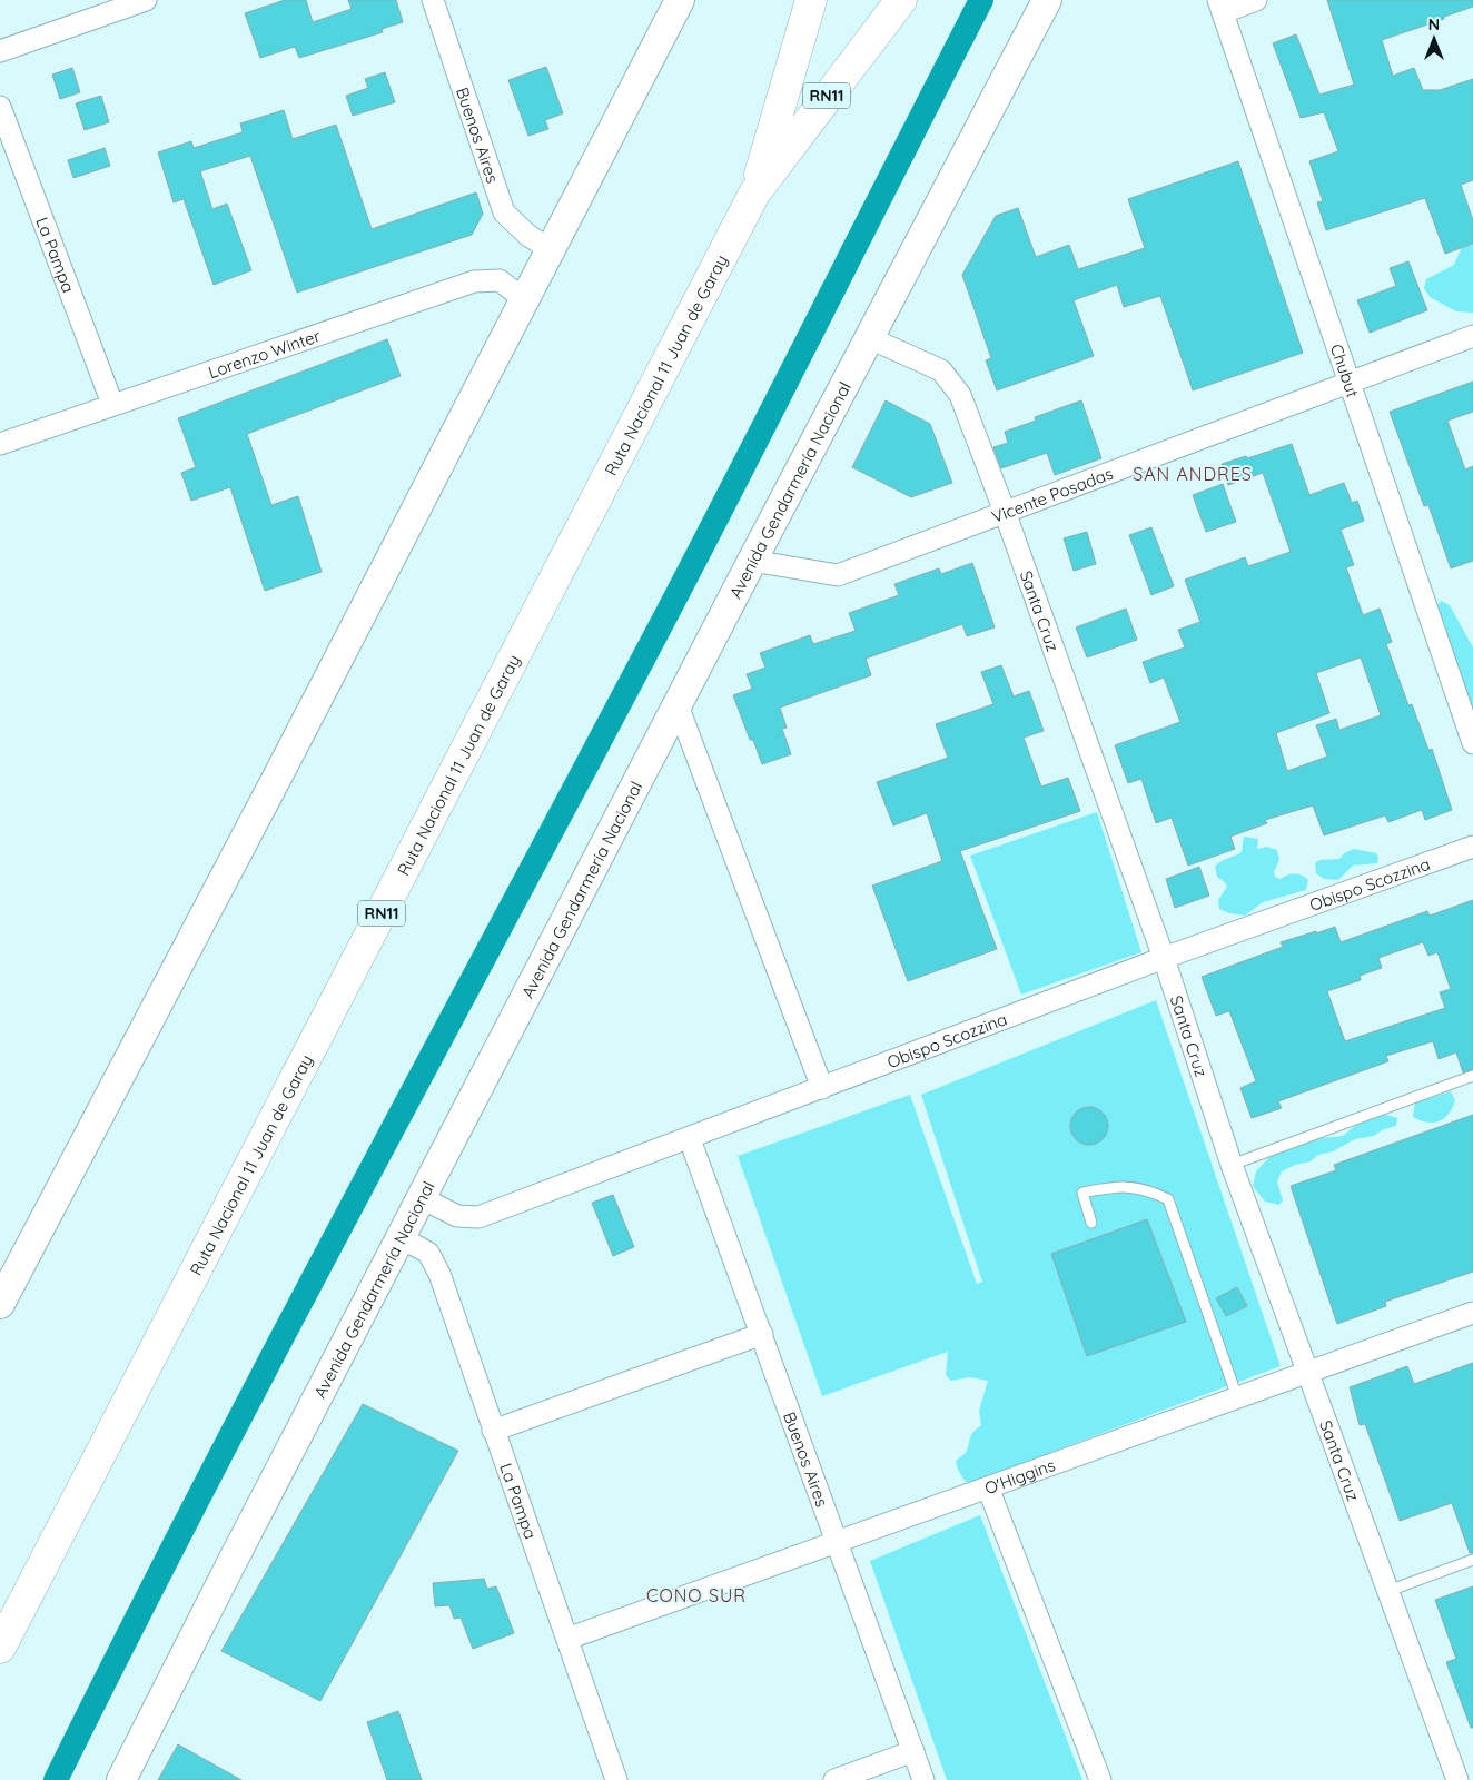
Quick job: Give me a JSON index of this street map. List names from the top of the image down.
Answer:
{
  "streets": {
    "highway": ["RN11", "Ruta Nacional 11 Juan de Garay"],
    "main road": ["Avenida Gendarmería Nacional"],
    "street": [
      "Buenos Aires",
      "La Pampa",
      "Lorenzo Winter",
      "Chubut",
      "Vicente Posadas",
      "Santa Cruz",
      "Obispo Scozzina",
      "O'Higgins"
    ]
  },
  "crossings": [
    ["Buenos Aires", "Obispo Scozzina"],
    ["Buenos Aires", "O'Higgins"],
    ["La Pampa", "Lorenzo Winter"],
    ["La Pampa", "Avenida Gendarmería Nacional"],
    ["La Pampa", "O'Higgins"],
    ["Chubut", "Vicente Posadas"],
    ["Avenida Gendarmería Nacional", "Vicente Posadas"],
    ["Avenida Gendarmería Nacional", "Santa Cruz"],
    ["Avenida Gendarmería Nacional", "Obispo Scozzina"],
    ["Vicente Posadas", "Santa Cruz"],
    ["Santa Cruz", "Obispo Scozzina"],
    ["Santa Cruz", "O'Higgins"]
  ],
  "districts": ["SAN ANDRES", "CONO SUR"],
  "north": "top"
}
